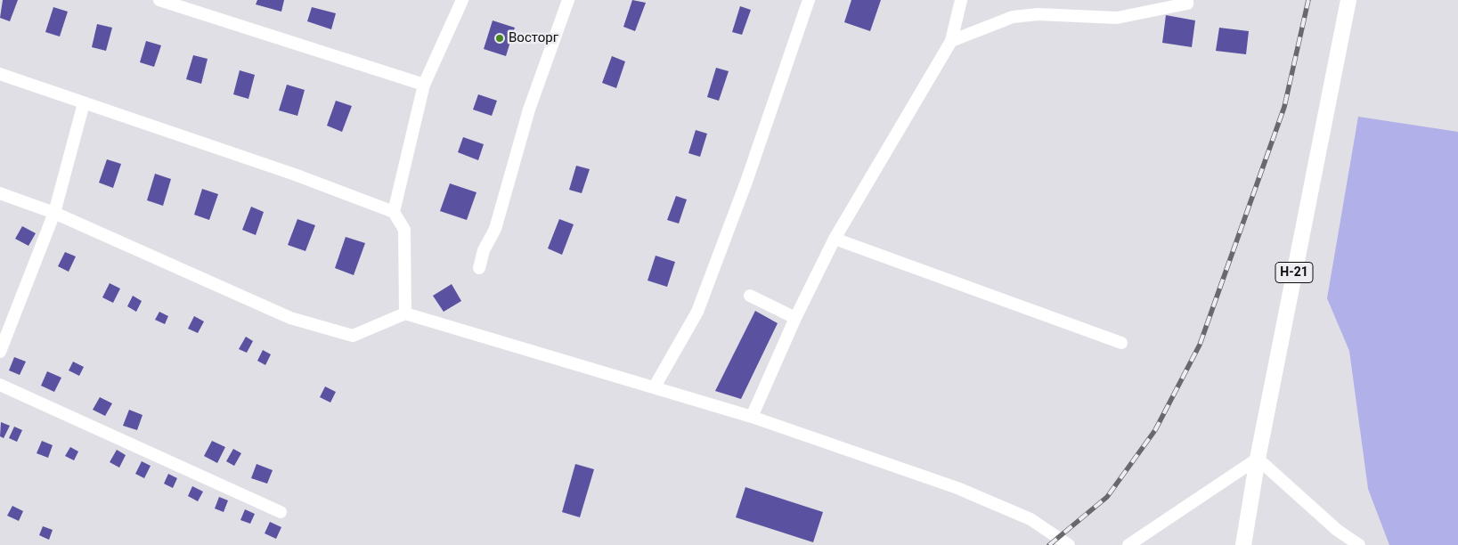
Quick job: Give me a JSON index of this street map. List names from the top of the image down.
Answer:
{
  "streets": {
    "main road": ["Н-21"]
  },
  "places": ["Восторг"]
}
